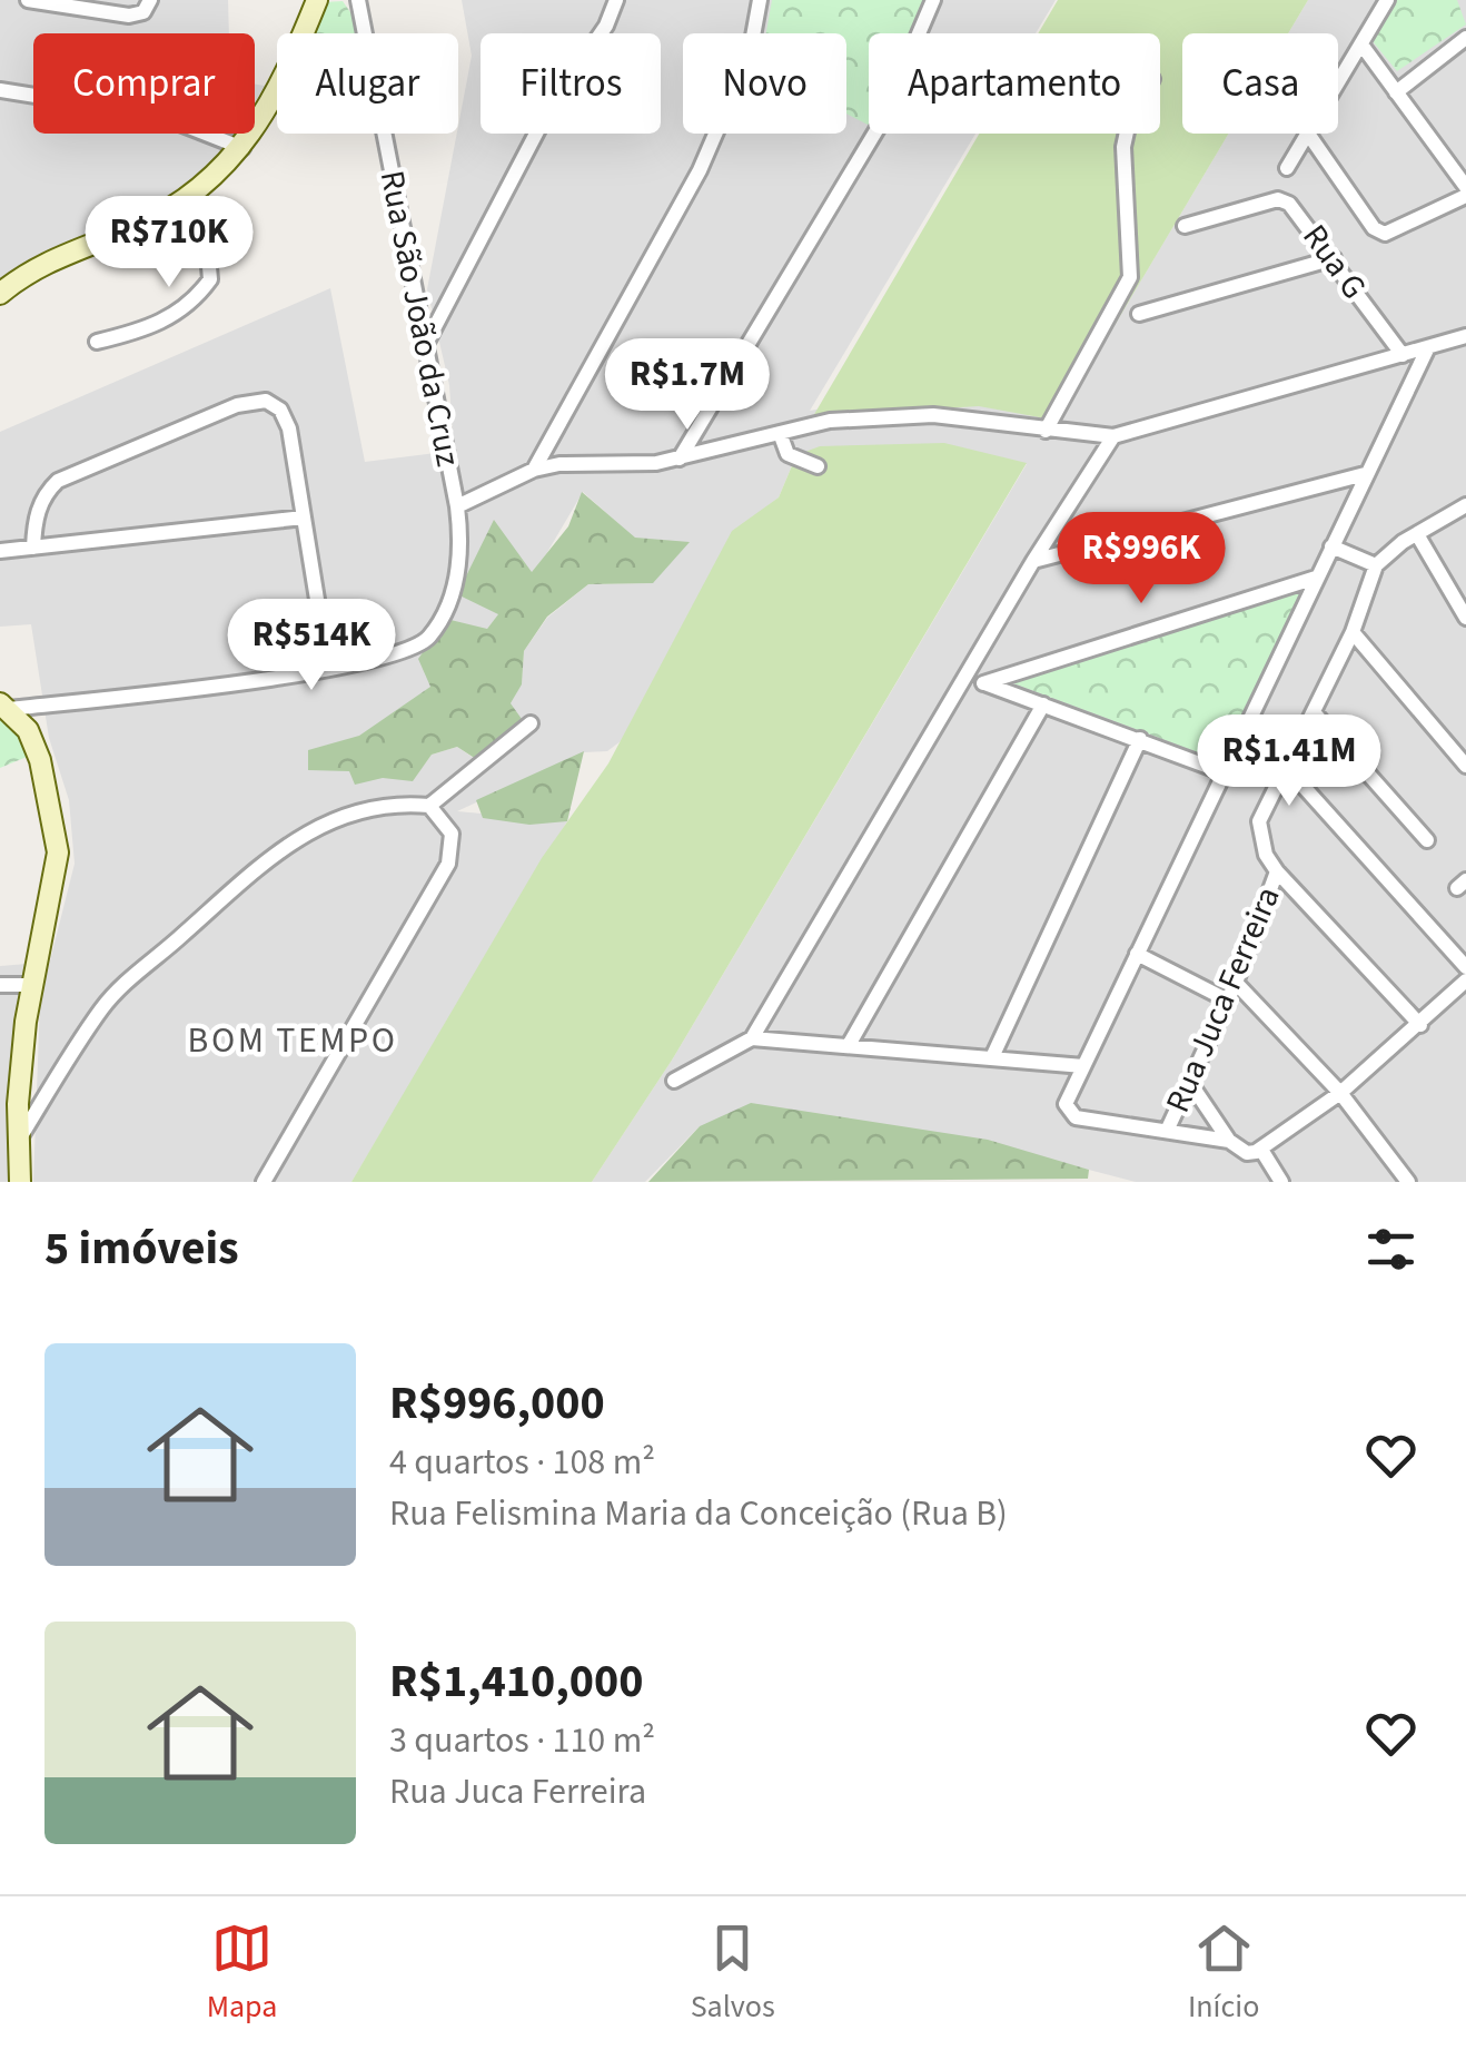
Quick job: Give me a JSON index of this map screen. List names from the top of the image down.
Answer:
{
  "streets": {
    "street": ["Rua G", "Rua São João da Cruz", "Rua Juca Ferreira"]
  },
  "districts": ["BOM TEMPO"],
  "page": {
    "chip": [
      "Comprar",
      "Alugar",
      "Filtros",
      "Novo",
      "Apartamento",
      "Casa"
    ],
    "price": [
      "R$710K",
      "R$1.7M",
      "R$996K",
      "R$514K",
      "R$1.41M"
    ],
    "heading": "5 imóveis",
    "list": [
      {
        "name": "R$996,000",
        "note": "4 quartos · 108 m² · Rua Felismina Maria da Conceição (Rua B)"
      },
      {
        "name": "R$1,410,000",
        "note": "3 quartos · 110 m² · Rua Juca Ferreira"
      }
    ],
    "tabs": ["Mapa", "Salvos", "Início"]
  }
}
